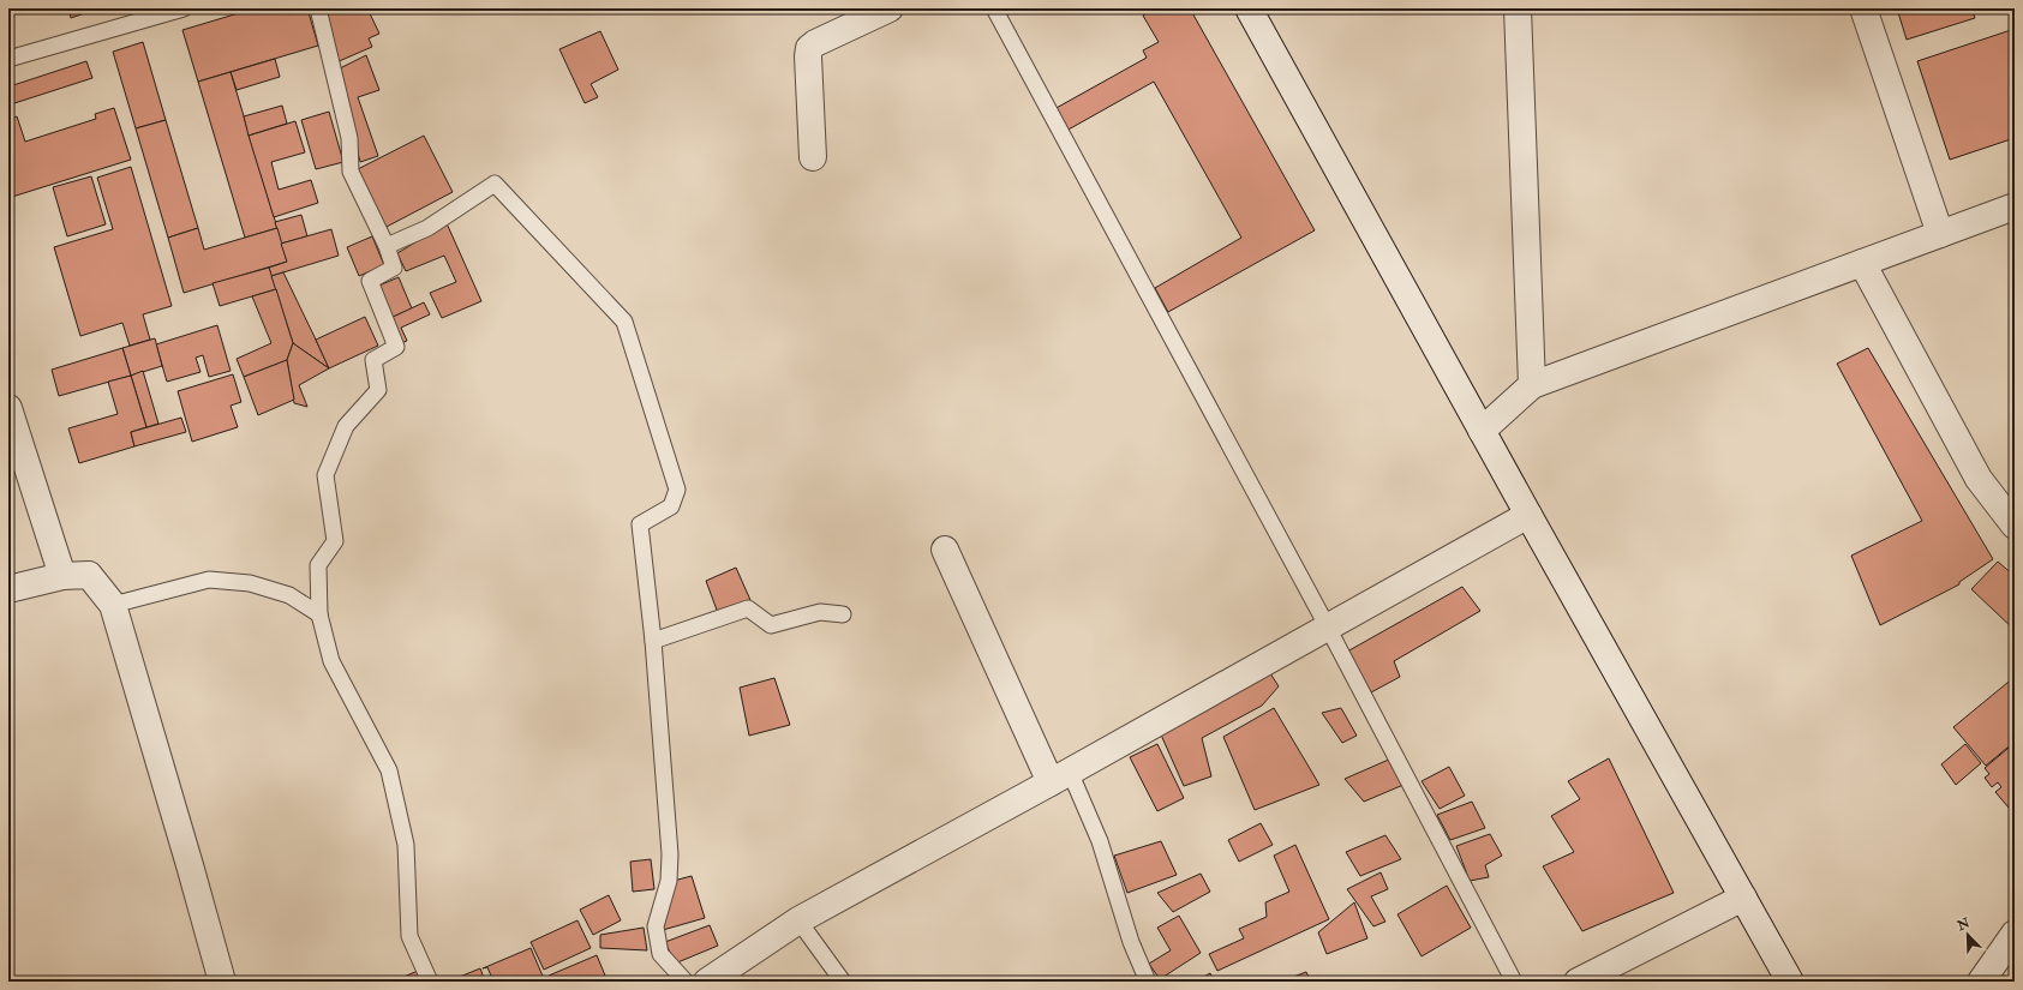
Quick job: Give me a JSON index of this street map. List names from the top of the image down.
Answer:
{
  "north": "top left"
}
